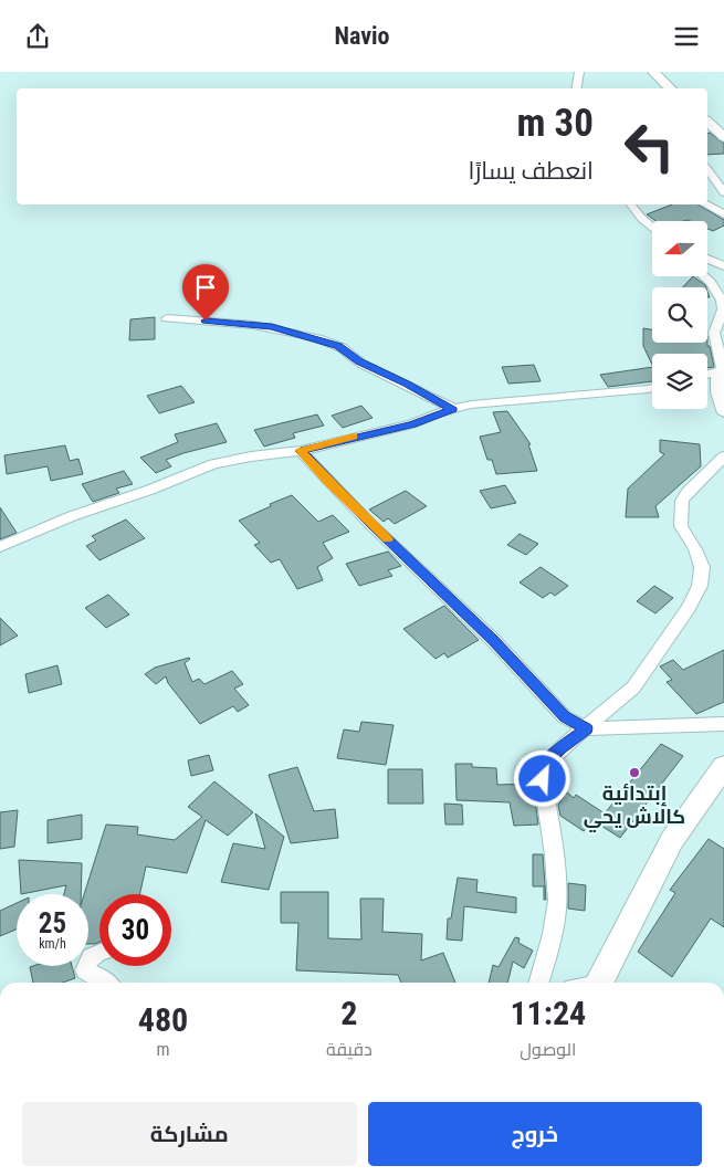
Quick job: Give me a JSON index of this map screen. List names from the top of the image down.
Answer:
{
  "places": ["إبتدائية كالاش يحي"],
  "north": "left",
  "page": {
    "header": "Navio",
    "turn": ["30 m", "انعطف يسارًا"],
    "speed": "25 km/h",
    "limit": "30",
    "eta": [
      "11:24",
      "الوصول",
      "2",
      "دقيقة",
      "480",
      "m"
    ],
    "buttons": ["خروج", "مشاركة"]
  }
}
